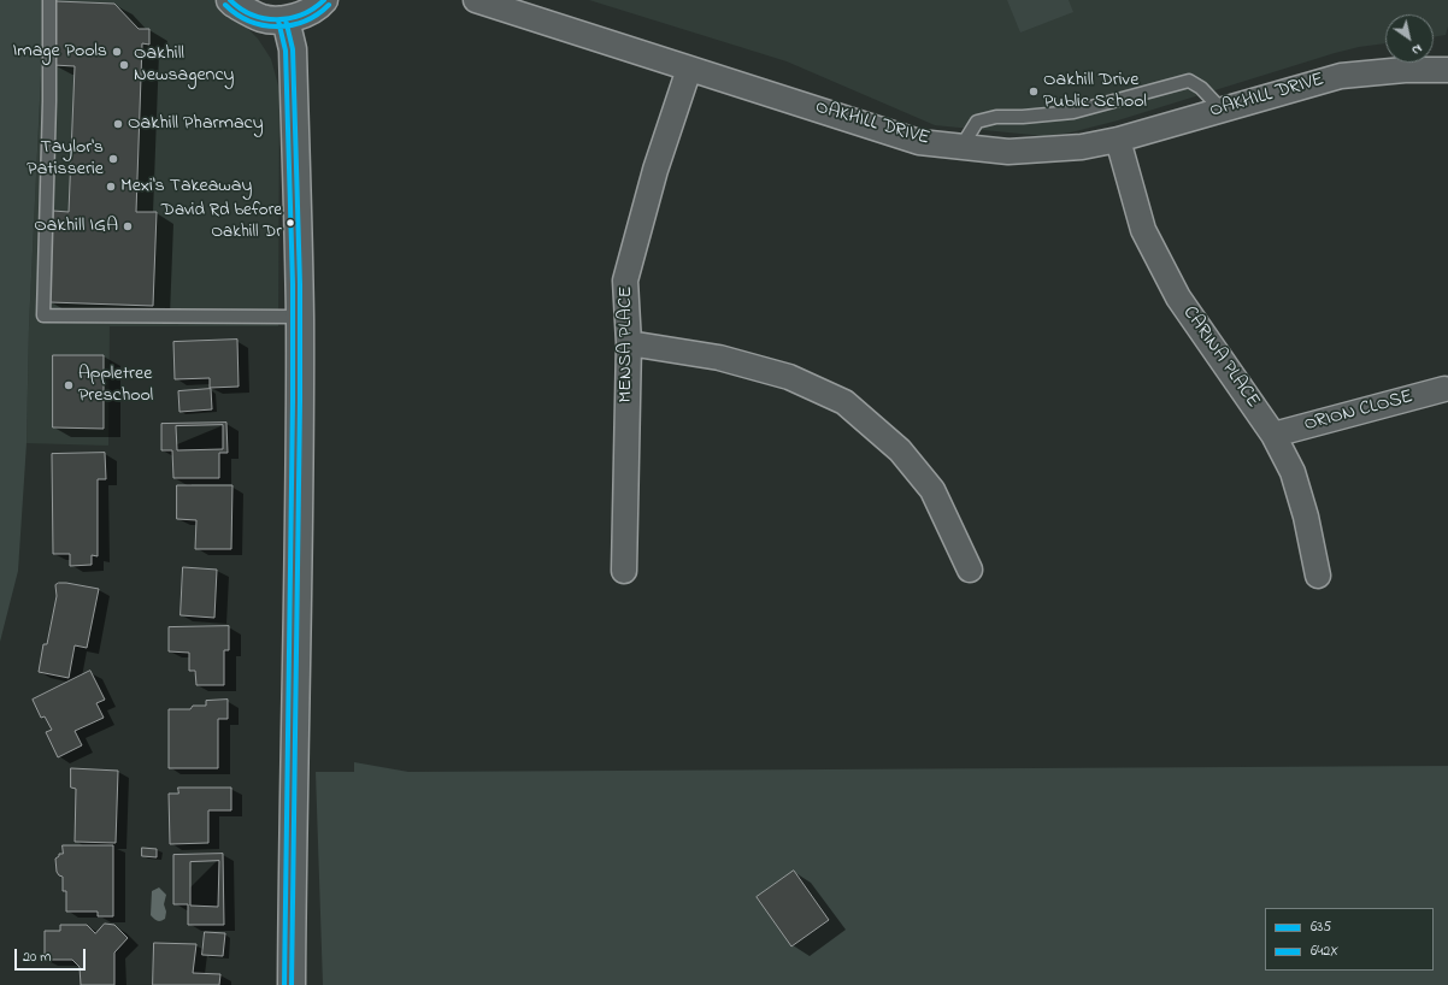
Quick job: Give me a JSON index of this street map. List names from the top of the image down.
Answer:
{
  "streets": {
    "street": [
      "OAKHILL DRIVE",
      "MENSA PLACE",
      "CARINA PLACE",
      "ORION CLOSE"
    ]
  },
  "crossings": [
    ["OAKHILL DRIVE", "MENSA PLACE"],
    ["OAKHILL DRIVE", "CARINA PLACE"],
    ["CARINA PLACE", "ORION CLOSE"]
  ],
  "places": [
    "Image Pools",
    "Oakhill Newsagency",
    "Oakhill Drive Public School",
    "Oakhill Pharmacy",
    "Taylor's Patisserie",
    "Mexi's Takeaway",
    "David Rd before Oakhill Dr",
    "Oakhill IGA",
    "Appletree Preschool"
  ],
  "lines": ["transit line 635", "transit line 642X"],
  "legend": ["635", "642X"],
  "scale_bar": "20 m",
  "north": "bottom right"
}
